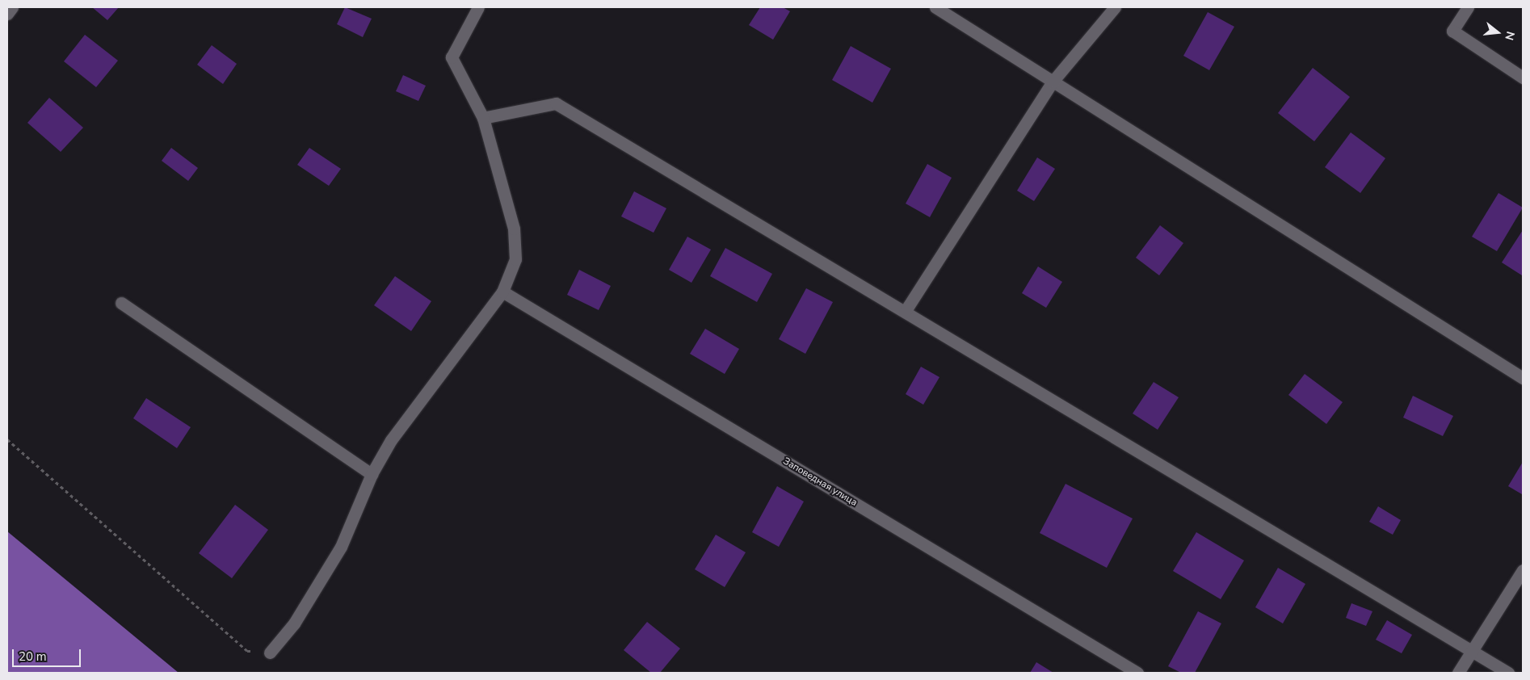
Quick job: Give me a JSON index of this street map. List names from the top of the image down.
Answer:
{
  "streets": {
    "street": ["Заповедная улица"]
  },
  "scale_bar": "20 m",
  "north": "right"
}
